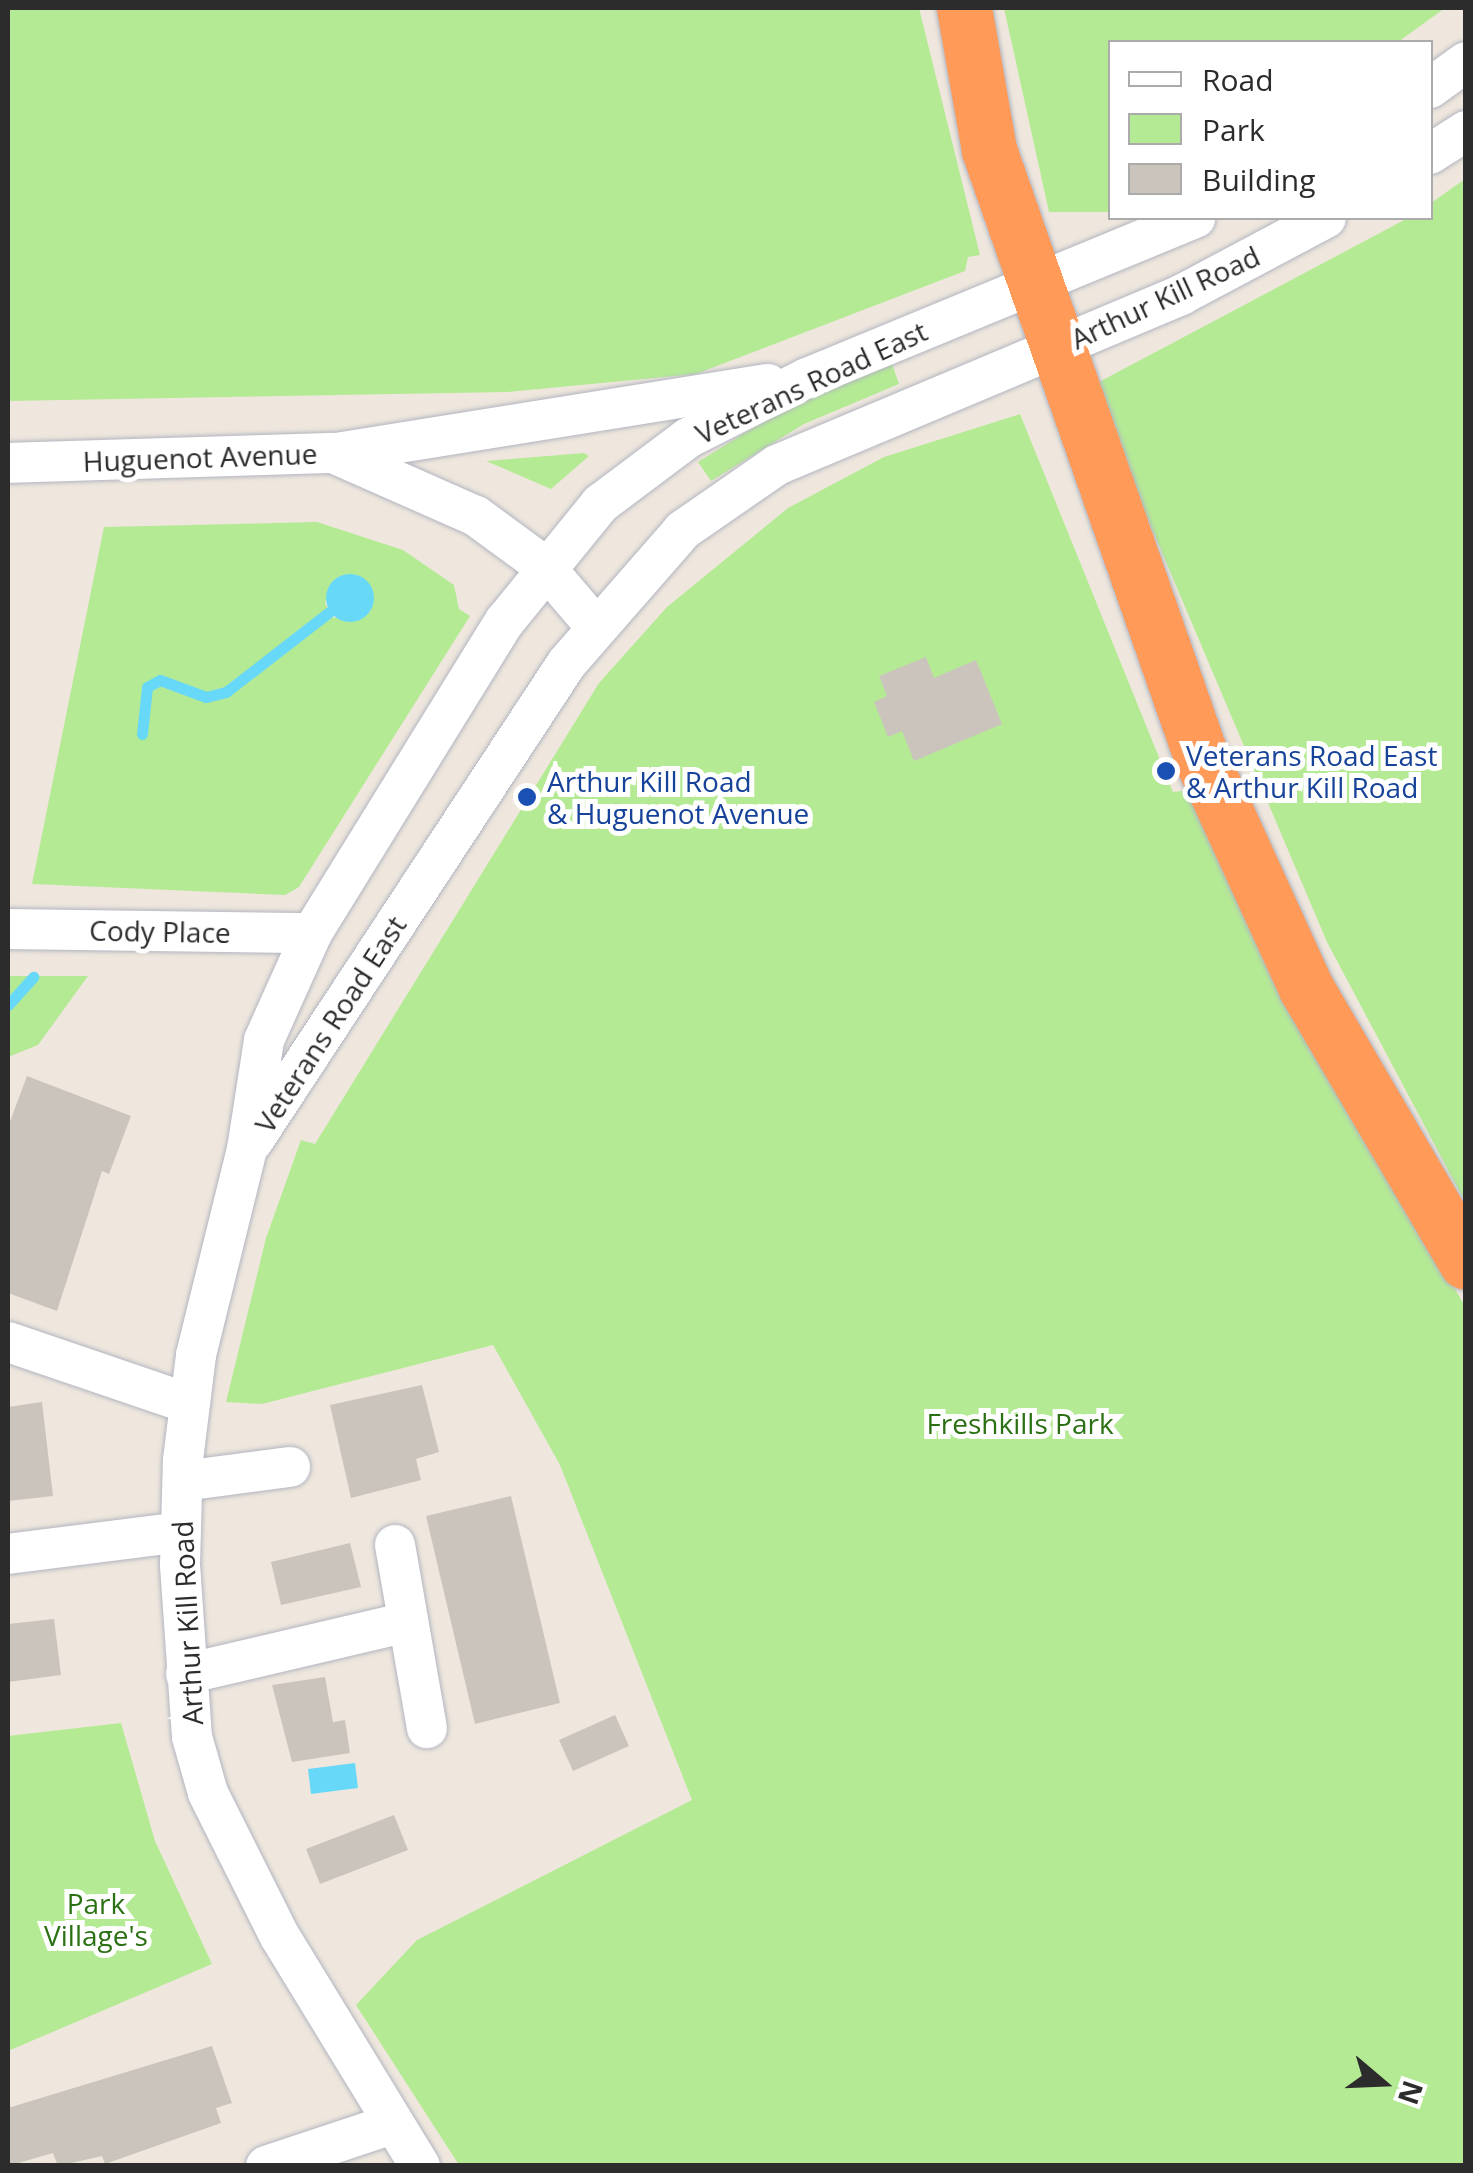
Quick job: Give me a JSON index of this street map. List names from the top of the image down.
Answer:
{
  "streets": {
    "street": [
      "Arthur Kill Road",
      "Veterans Road East",
      "Huguenot Avenue",
      "Cody Place"
    ]
  },
  "crossings": [
    ["Arthur Kill Road", "Veterans Road East"],
    ["Veterans Road East", "Huguenot Avenue"],
    ["Veterans Road East", "Cody Place"]
  ],
  "parks": ["Freshkills Park", "Park Village's"],
  "places": ["Veterans Road East & Arthur Kill Road", "Arthur Kill Road & Huguenot Avenue"],
  "legend": ["Road", "Park", "Building"],
  "north": "right"
}
